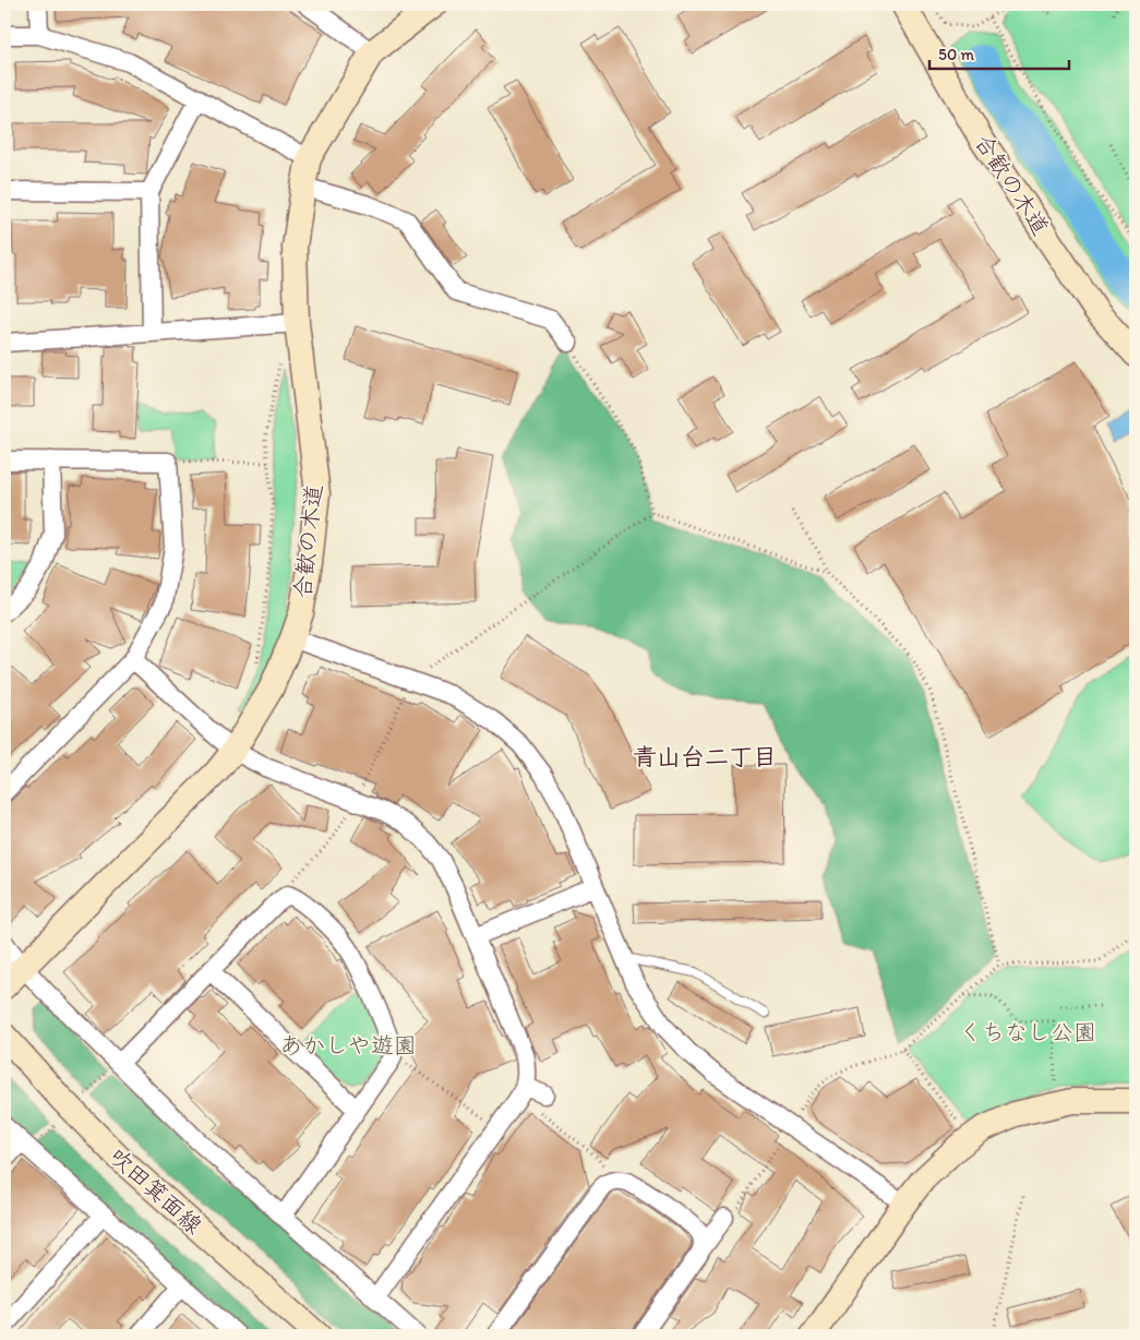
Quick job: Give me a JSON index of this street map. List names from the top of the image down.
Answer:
{
  "streets": {
    "street": ["合歓の木道", "吹田箕面線"]
  },
  "districts": ["青山台二丁目"],
  "parks": ["くちなし公園", "あかしや遊園"],
  "scale_bar": "50 m"
}
